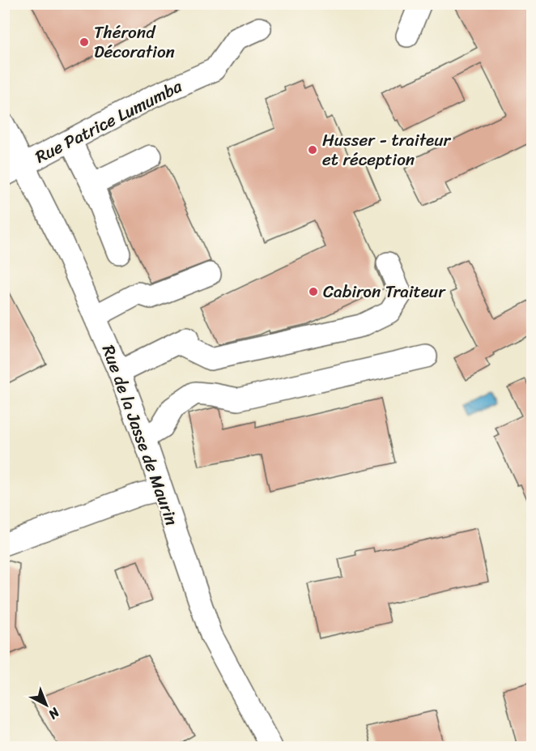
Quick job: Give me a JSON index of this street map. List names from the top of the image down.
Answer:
{
  "streets": {
    "street": ["Rue Patrice Lumumba", "Rue de la Jasse de Maurin"]
  },
  "crossings": [
    ["Rue Patrice Lumumba", "Rue de la Jasse de Maurin"]
  ],
  "places": ["Thérond Décoration", "Husser - traiteur et réception", "Cabiron Traiteur"],
  "north": "bottom right"
}
